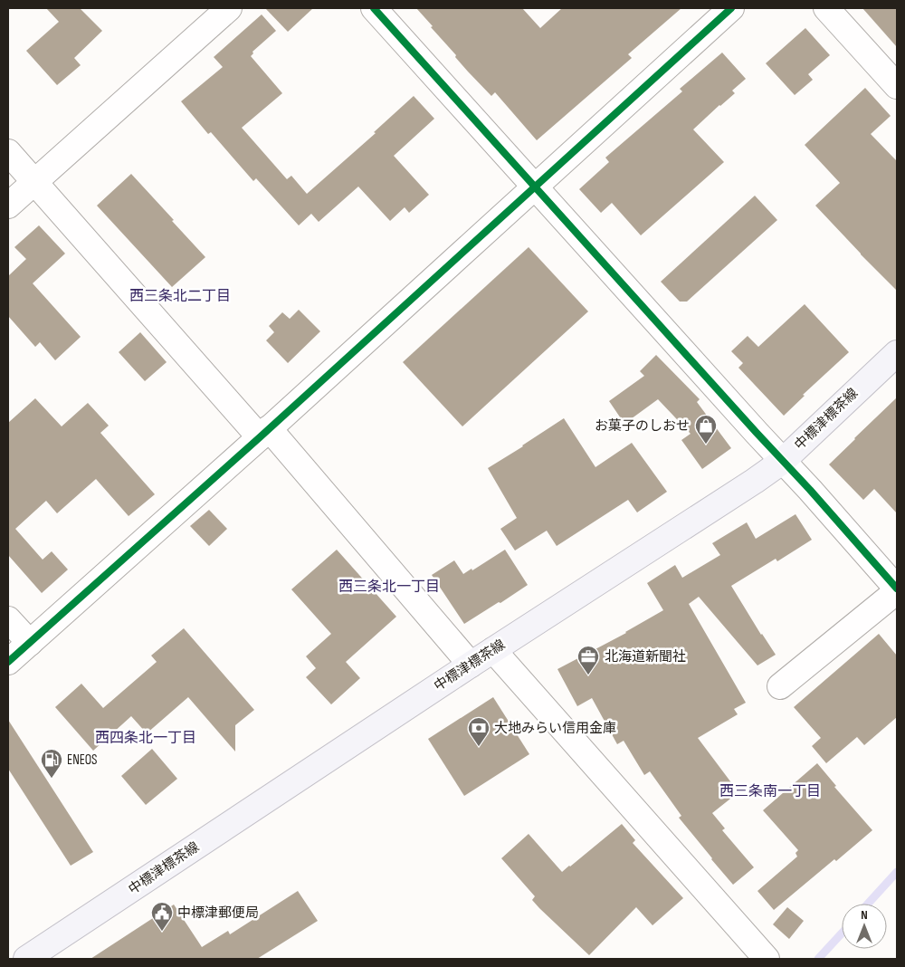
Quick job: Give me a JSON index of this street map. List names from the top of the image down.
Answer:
{
  "streets": {
    "main road": ["中標津標茶線"]
  },
  "districts": [
    "西三条北二丁目",
    "西三条北一丁目",
    "西四条北一丁目",
    "西三条南一丁目"
  ],
  "places": {
    "shop": ["お菓子のしおせ"],
    "office": ["北海道新聞社"],
    "bank": ["大地みらい信用金庫"],
    "fuel station": ["ENEOS"],
    "public building": ["中標津郵便局"]
  },
  "north": "top"
}
